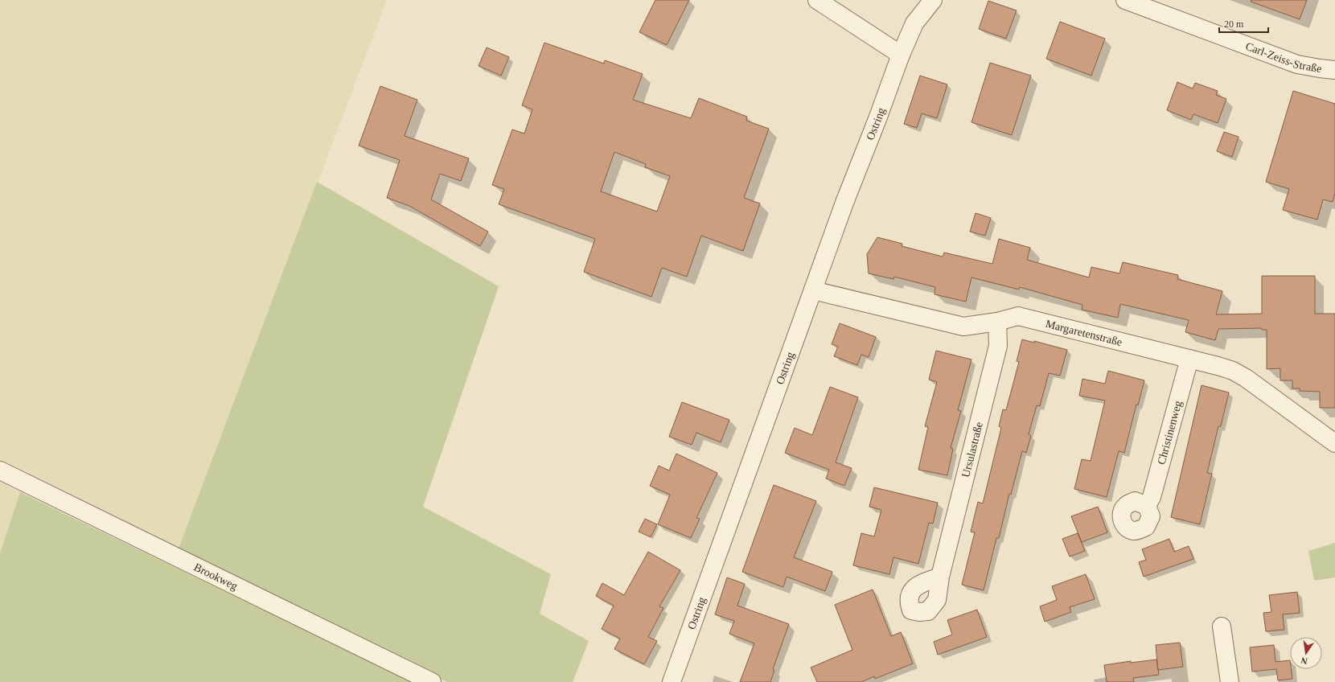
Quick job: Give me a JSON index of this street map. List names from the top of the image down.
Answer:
{
  "streets": {
    "street": [
      "Carl-Zeiss-Straße",
      "Ostring",
      "Margaretenstraße",
      "Christinenweg",
      "Ursulastraße",
      "Brookweg"
    ]
  },
  "crossings": [
    ["Ostring", "Margaretenstraße"],
    ["Margaretenstraße", "Christinenweg"],
    ["Margaretenstraße", "Ursulastraße"]
  ],
  "scale_bar": "20 m",
  "north": "bottom"
}
